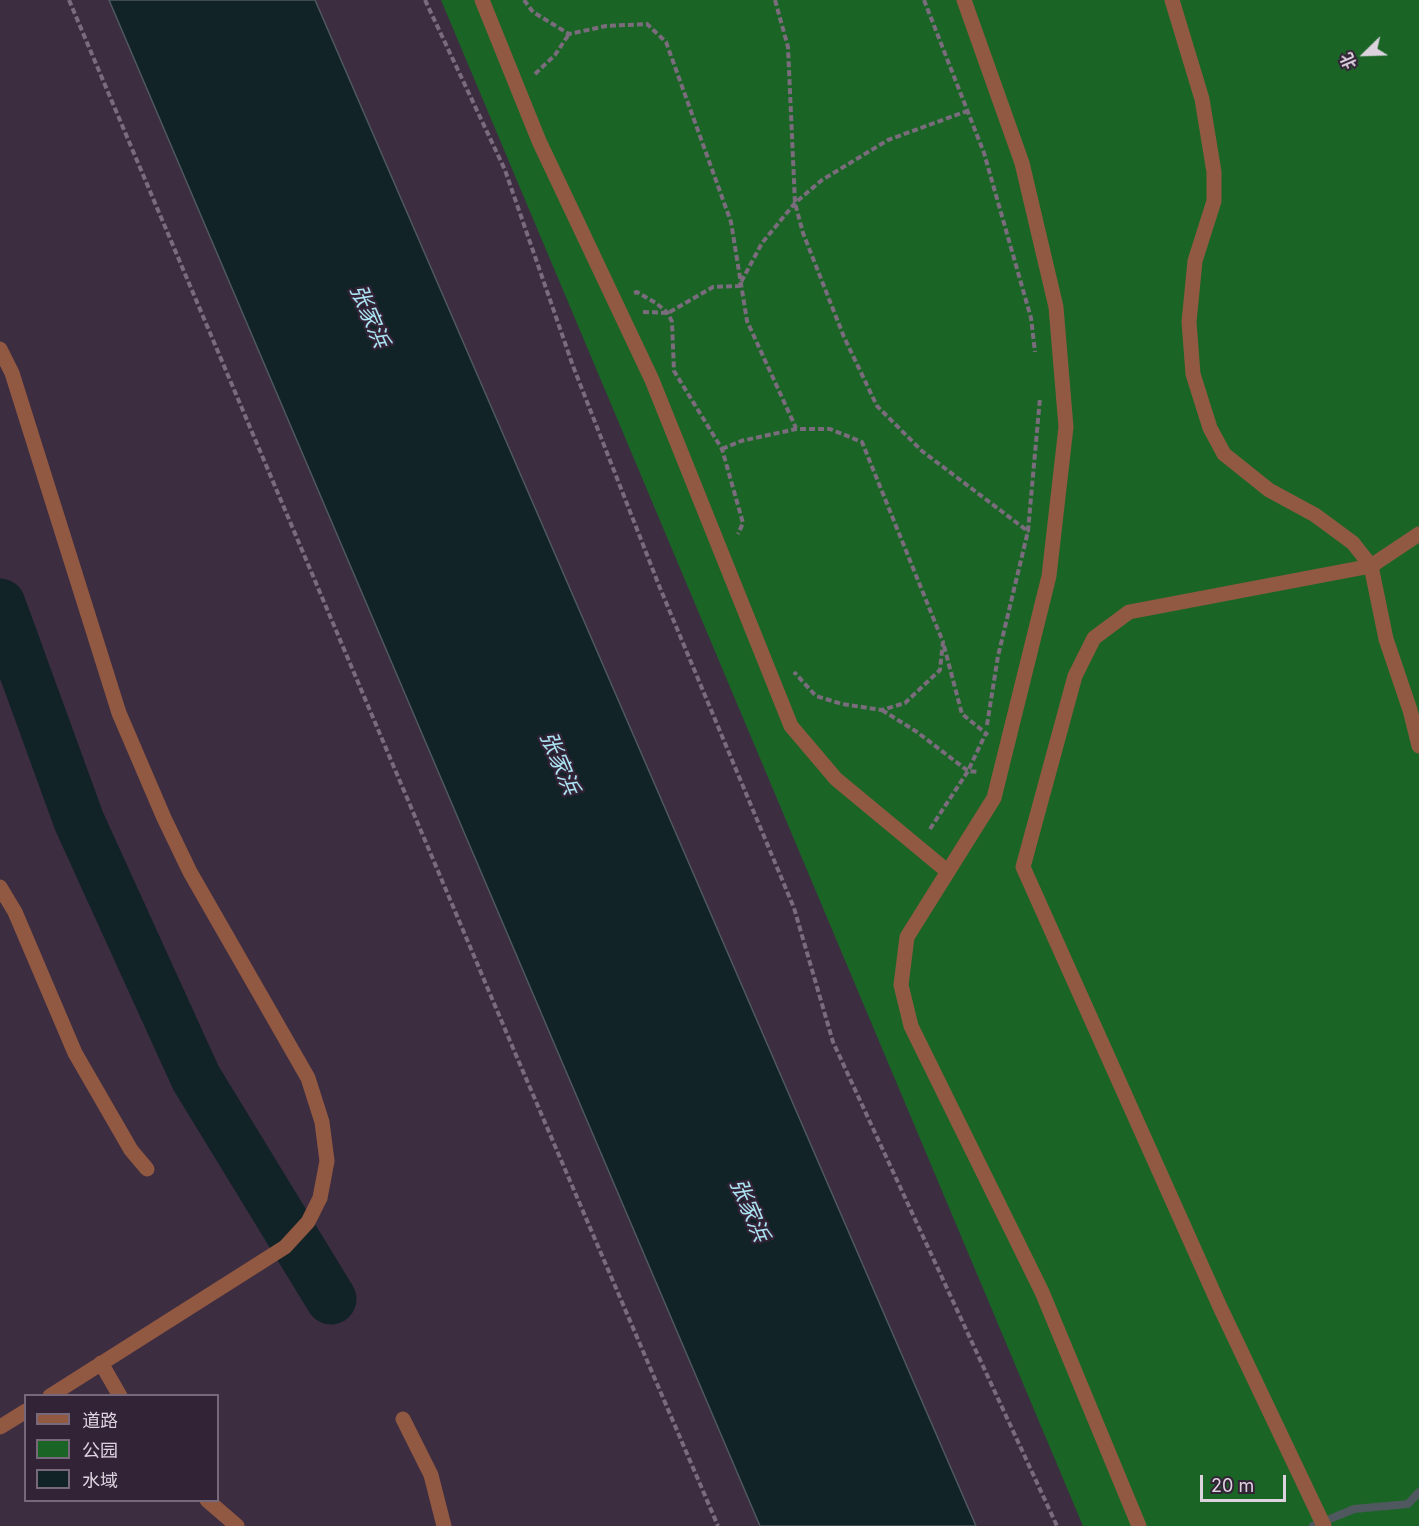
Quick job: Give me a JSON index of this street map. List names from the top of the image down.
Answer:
{
  "water": ["张家浜"],
  "legend": ["道路", "公园", "水域"],
  "scale_bar": "20 m",
  "north": "bottom left"
}
